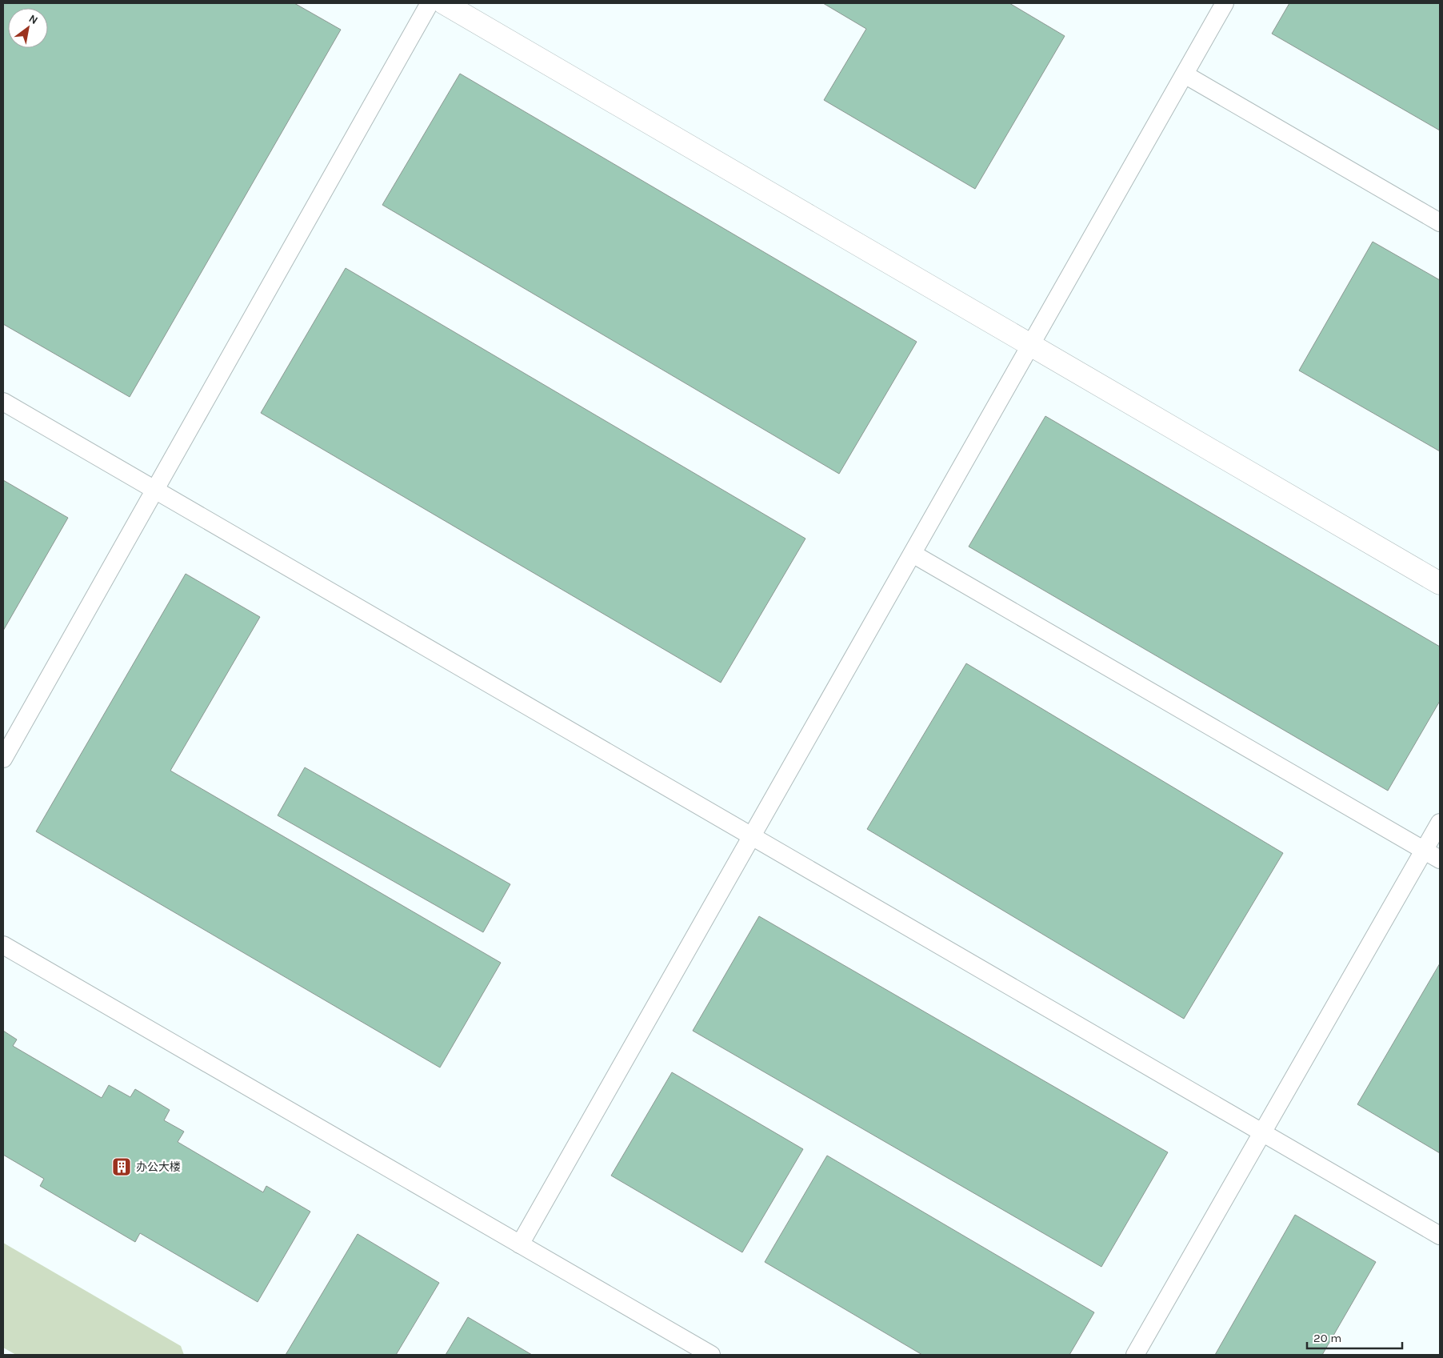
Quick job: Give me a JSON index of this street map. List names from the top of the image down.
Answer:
{
  "places": {
    "building": ["办公大楼"]
  },
  "scale_bar": "20 m",
  "north": "top right"
}
